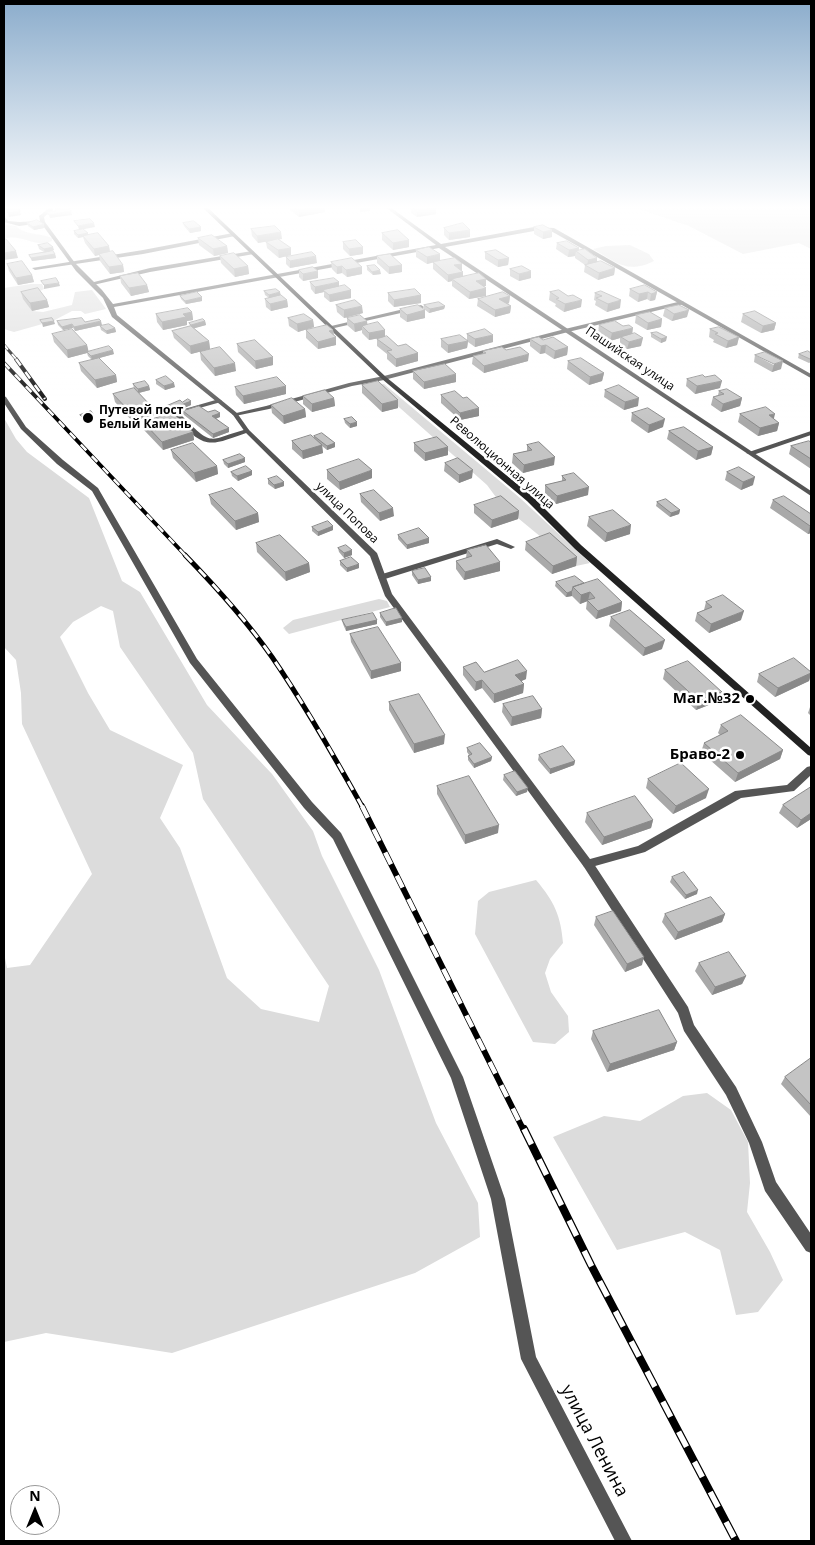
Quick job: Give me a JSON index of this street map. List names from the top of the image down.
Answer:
{
  "streets": {
    "street": [
      "Пашийская улица",
      "Революционная улица",
      "улица Попова",
      "улица Ленина"
    ]
  },
  "places": ["Путевой пост Белый Камень", "Маг.№32", "Браво-2"],
  "north": "top"
}
